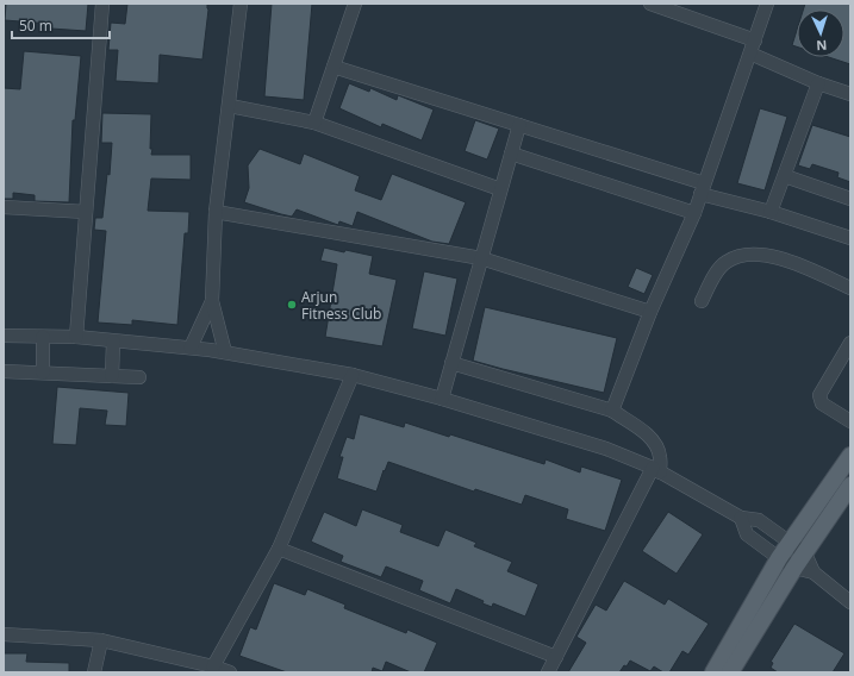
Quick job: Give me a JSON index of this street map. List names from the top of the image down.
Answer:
{
  "places": ["Arjun Fitness Club"],
  "scale_bar": "50 m",
  "north": "bottom"
}
